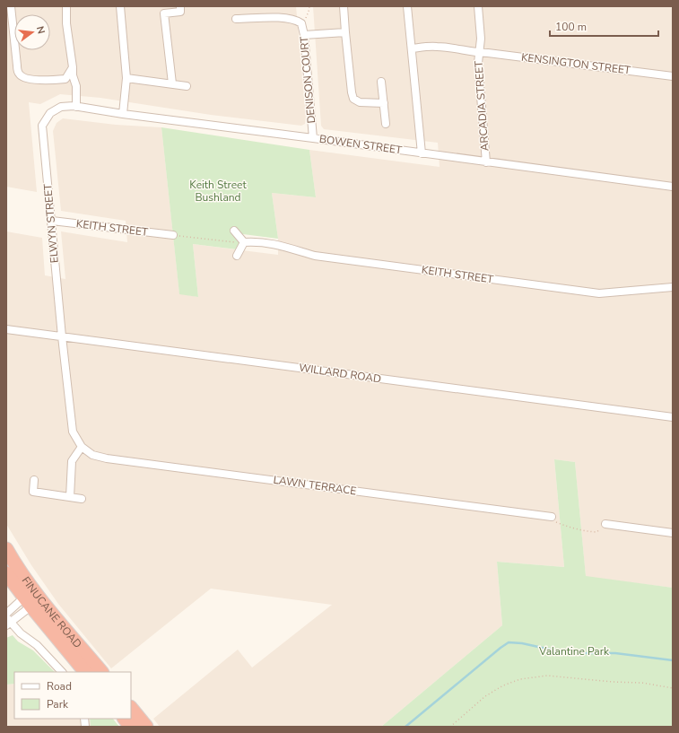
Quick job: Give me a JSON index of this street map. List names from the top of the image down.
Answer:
{
  "streets": {
    "highway": ["FINUCANE ROAD"],
    "street": [
      "KENSINGTON STREET",
      "DENISON COURT",
      "ARCADIA STREET",
      "BOWEN STREET",
      "ELWYN STREET",
      "KEITH STREET",
      "WILLARD ROAD",
      "LAWN TERRACE"
    ]
  },
  "crossings": [
    ["KENSINGTON STREET", "ARCADIA STREET"],
    ["DENISON COURT", "BOWEN STREET"],
    ["ARCADIA STREET", "BOWEN STREET"],
    ["BOWEN STREET", "ELWYN STREET"],
    ["ELWYN STREET", "KEITH STREET"],
    ["ELWYN STREET", "WILLARD ROAD"],
    ["ELWYN STREET", "LAWN TERRACE"]
  ],
  "parks": ["Keith Street Bushland", "Valantine Park"],
  "legend": ["Road", "Park"],
  "scale_bar": "100 m",
  "north": "right"
}
